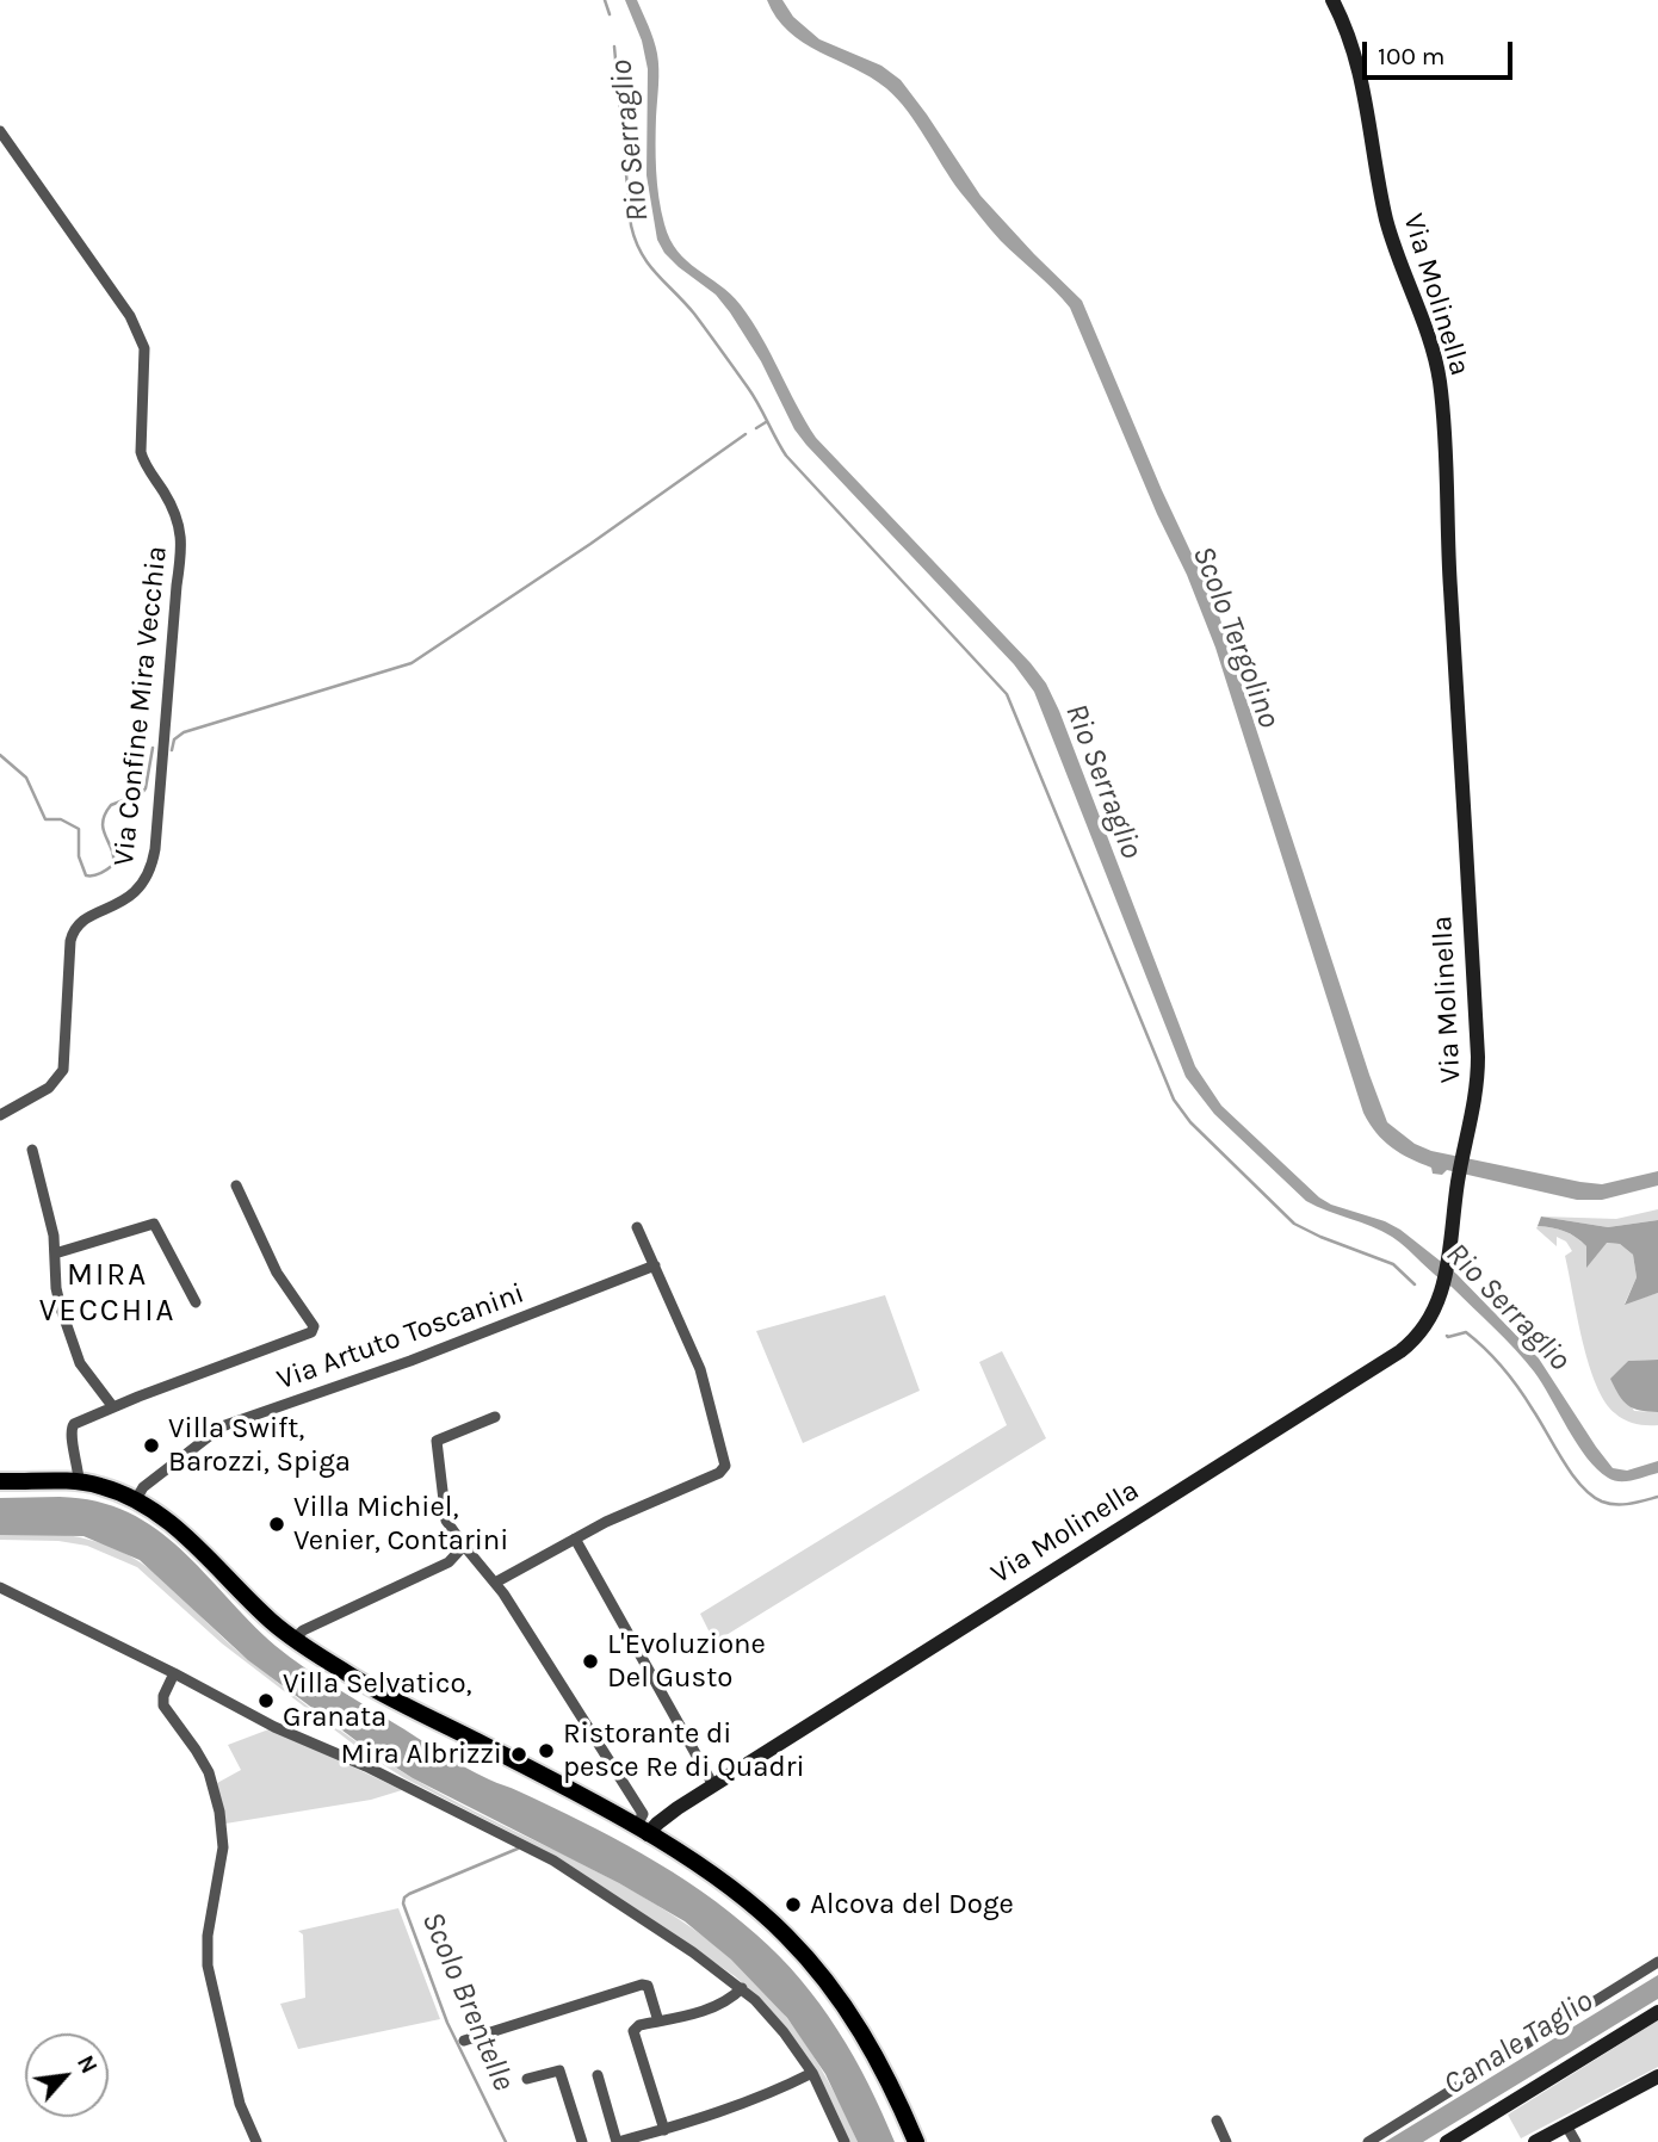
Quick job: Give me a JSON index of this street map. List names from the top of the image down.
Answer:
{
  "streets": {
    "street": ["Via Molinella", "Via Confine Mira Vecchia", "Via Artuto Toscanini"]
  },
  "districts": ["MIRA VECCHIA"],
  "water": [
    "Rio Serraglio",
    "Scolo Tergolino",
    "Scolo Brentelle",
    "Canale Taglio"
  ],
  "places": [
    "Villa Swift, Barozzi, Spiga",
    "Villa Michiel, Venier, Contarini",
    "L'Evoluzione Del Gusto",
    "Villa Selvatico, Granata",
    "Ristorante di pesce Re di Quadri",
    "Mira Albrizzi",
    "Alcova del Doge"
  ],
  "scale_bar": "100 m",
  "north": "top right"
}
